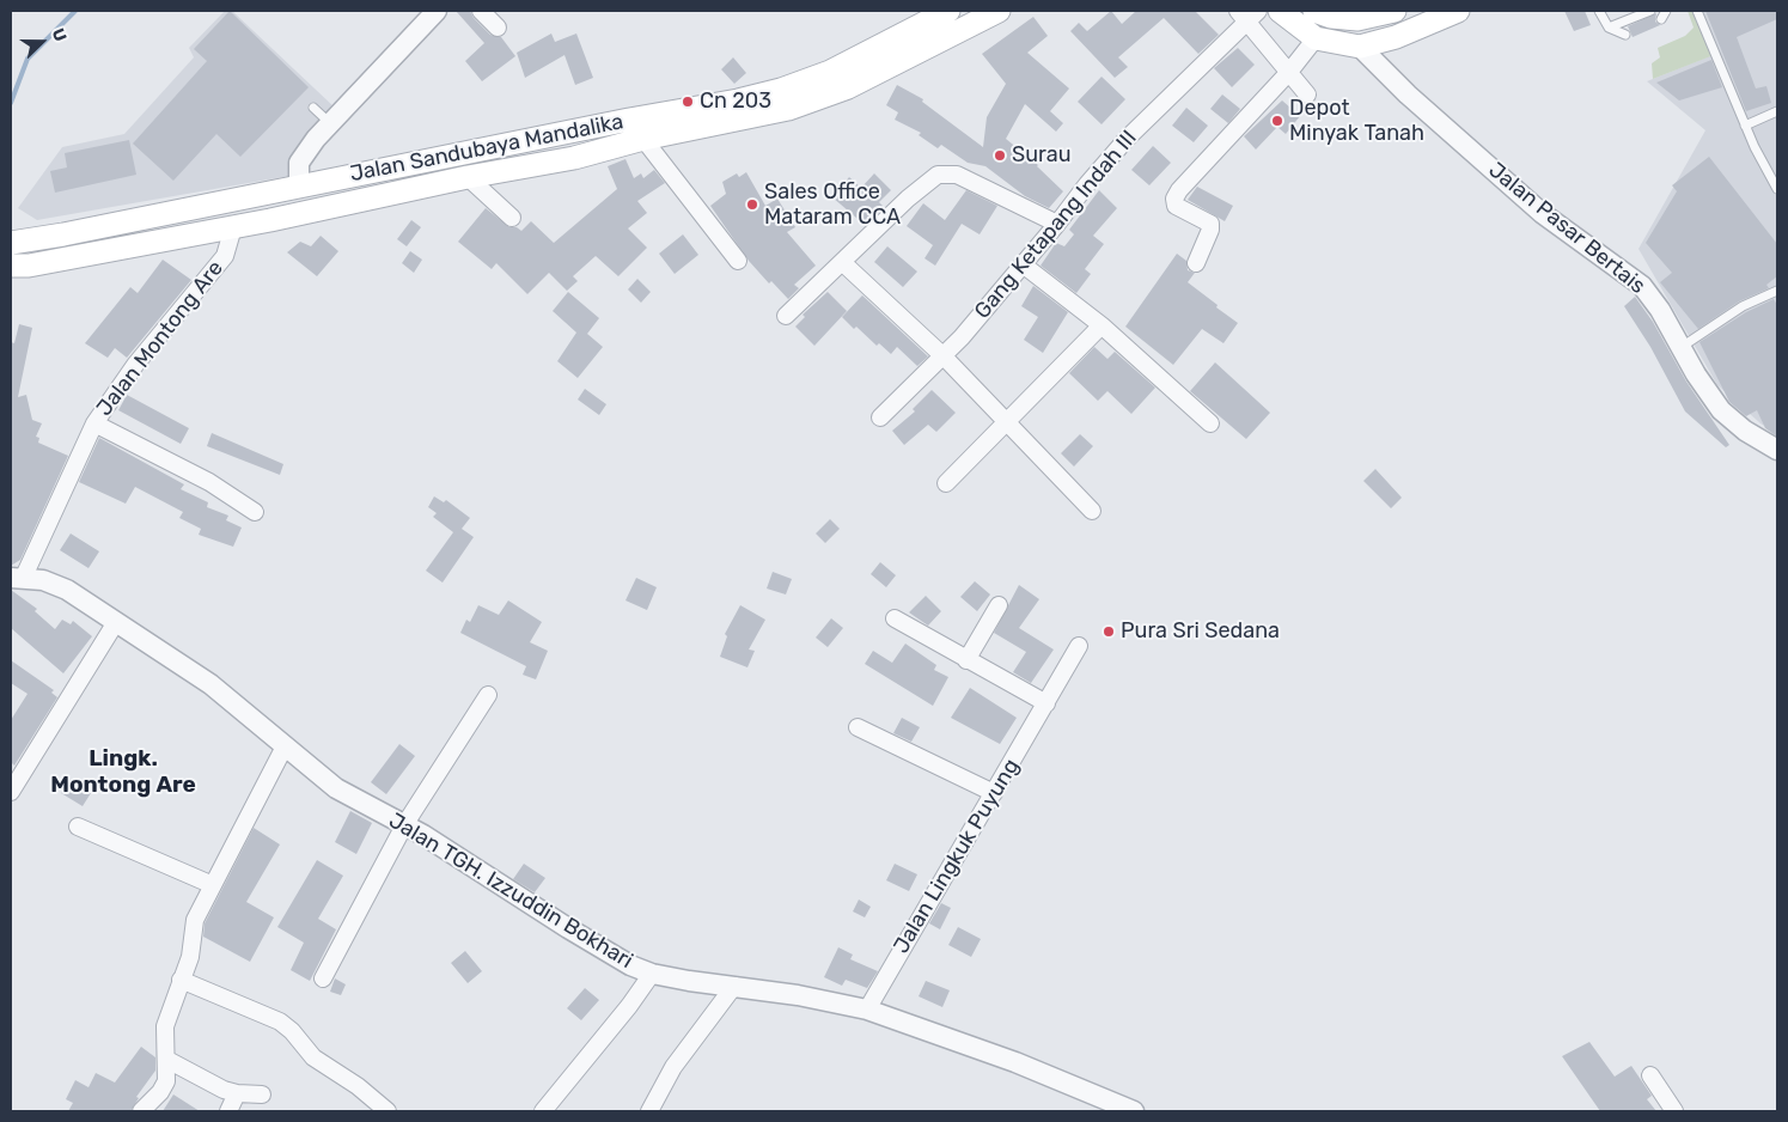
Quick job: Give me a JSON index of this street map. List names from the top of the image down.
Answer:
{
  "streets": {
    "main road": ["Jalan Sandubaya Mandalika"],
    "street": [
      "Gang Ketapang Indah III",
      "Jalan Pasar Bertais",
      "Jalan Montong Are",
      "Jalan Lingkuk Puyung",
      "Jalan TGH. Izzuddin Bokhari"
    ]
  },
  "crossings": [
    ["Jalan Montong Are", "Jalan TGH. Izzuddin Bokhari"],
    ["Jalan Lingkuk Puyung", "Jalan TGH. Izzuddin Bokhari"]
  ],
  "districts": ["Lingk. Montong Are"],
  "places": [
    "Cn 203",
    "Depot Minyak Tanah",
    "Surau",
    "Sales Office Mataram CCA",
    "Pura Sri Sedana"
  ],
  "north": "right"
}
